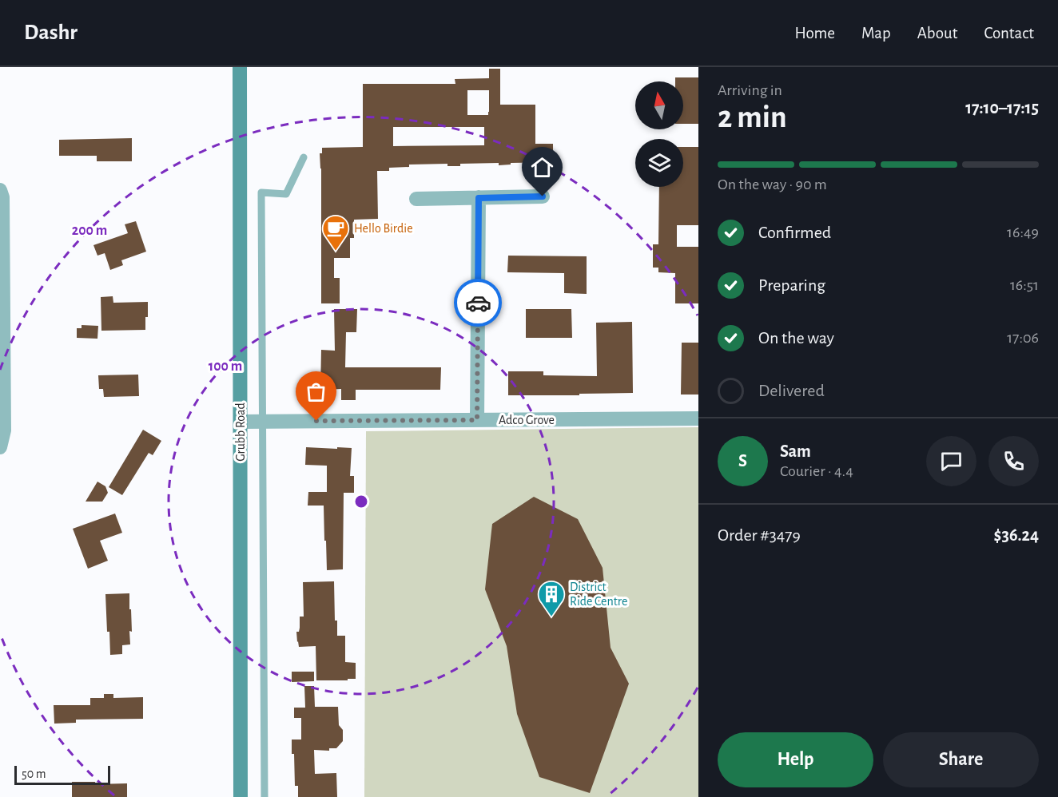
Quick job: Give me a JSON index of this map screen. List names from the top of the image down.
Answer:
{
  "streets": {
    "main road": ["Grubb Road"],
    "street": ["Adco Grove"]
  },
  "crossings": [
    ["Adco Grove", "Grubb Road"]
  ],
  "places": {
    "cafe": ["Hello Birdie"],
    "building": ["District Ride Centre"]
  },
  "scale_bar": "50 m",
  "north": "top",
  "page": {
    "header": "Dashr",
    "nav": [
      "Home",
      "Map",
      "About",
      "Contact"
    ],
    "heading": ["2 min", "Arriving in", "17:10–17:15"],
    "panel": [
      "Sam",
      "Courier · 4.4",
      "Order #3479",
      "$36.24"
    ],
    "bar": "On the way · 90 m",
    "list": [
      ["Confirmed", "16:49"],
      ["Preparing", "16:51"],
      ["On the way", "17:06"],
      "Delivered"
    ],
    "round": "S",
    "buttons": ["Help", "Share"],
    "scale": "50 m"
  },
  "rings": ["200 m", "100 m"]
}
